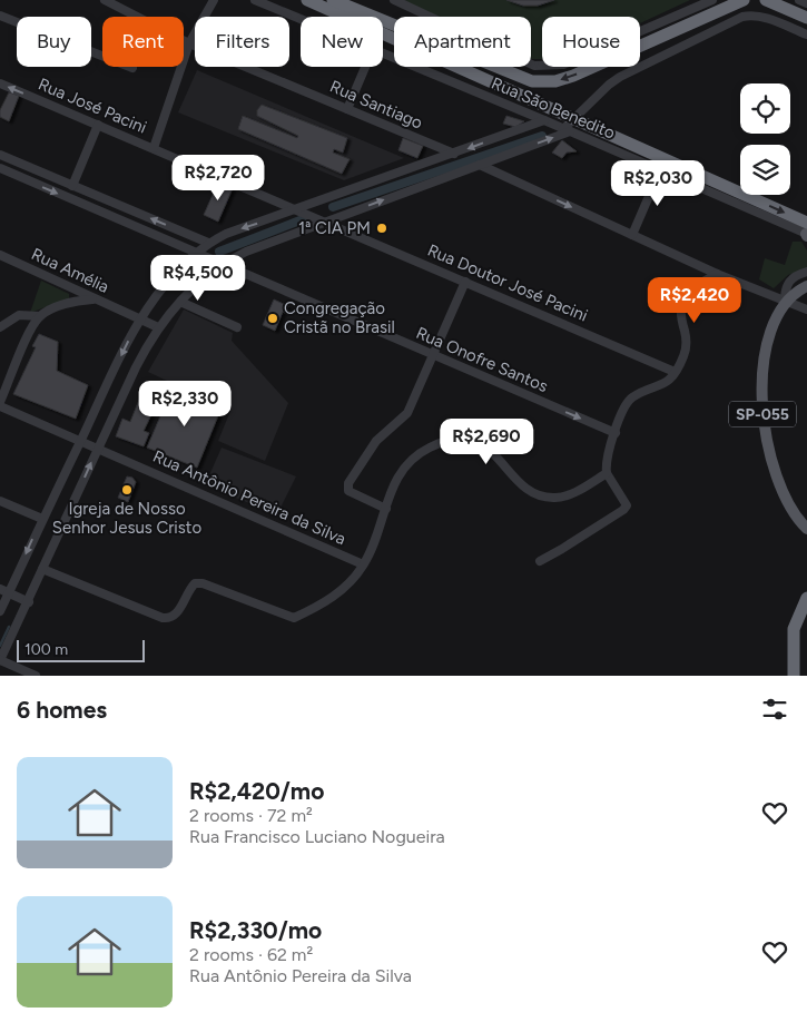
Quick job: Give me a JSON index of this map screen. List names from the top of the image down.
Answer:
{
  "streets": {
    "main road": ["SP-055"],
    "street": [
      "Rua Santiago",
      "Rua José Pacini",
      "Rua São Benedito",
      "Rua Amélia",
      "Rua Doutor José Pacini",
      "Rua Onofre Santos",
      "Rua Antônio Pereira da Silva"
    ]
  },
  "crossings": [
    ["Rua José Pacini", "Rua Doutor José Pacini"]
  ],
  "places": ["1ª CIA PM", "Congregação Cristã no Brasil", "Igreja de Nosso Senhor Jesus Cristo"],
  "scale_bar": "100 m",
  "page": {
    "chip": [
      "Buy",
      "Rent",
      "Filters",
      "New",
      "Apartment",
      "House"
    ],
    "price": [
      "R$2,720",
      "R$2,030",
      "R$4,500",
      "R$2,420",
      "R$2,330",
      "R$2,690"
    ],
    "scale": "100 m",
    "heading": "6 homes",
    "list": [
      {
        "name": "R$2,420/mo",
        "note": "2 rooms · 72 m² · Rua Francisco Luciano Nogueira"
      },
      {
        "name": "R$2,330/mo",
        "note": "2 rooms · 62 m² · Rua Antônio Pereira da Silva"
      }
    ]
  }
}
